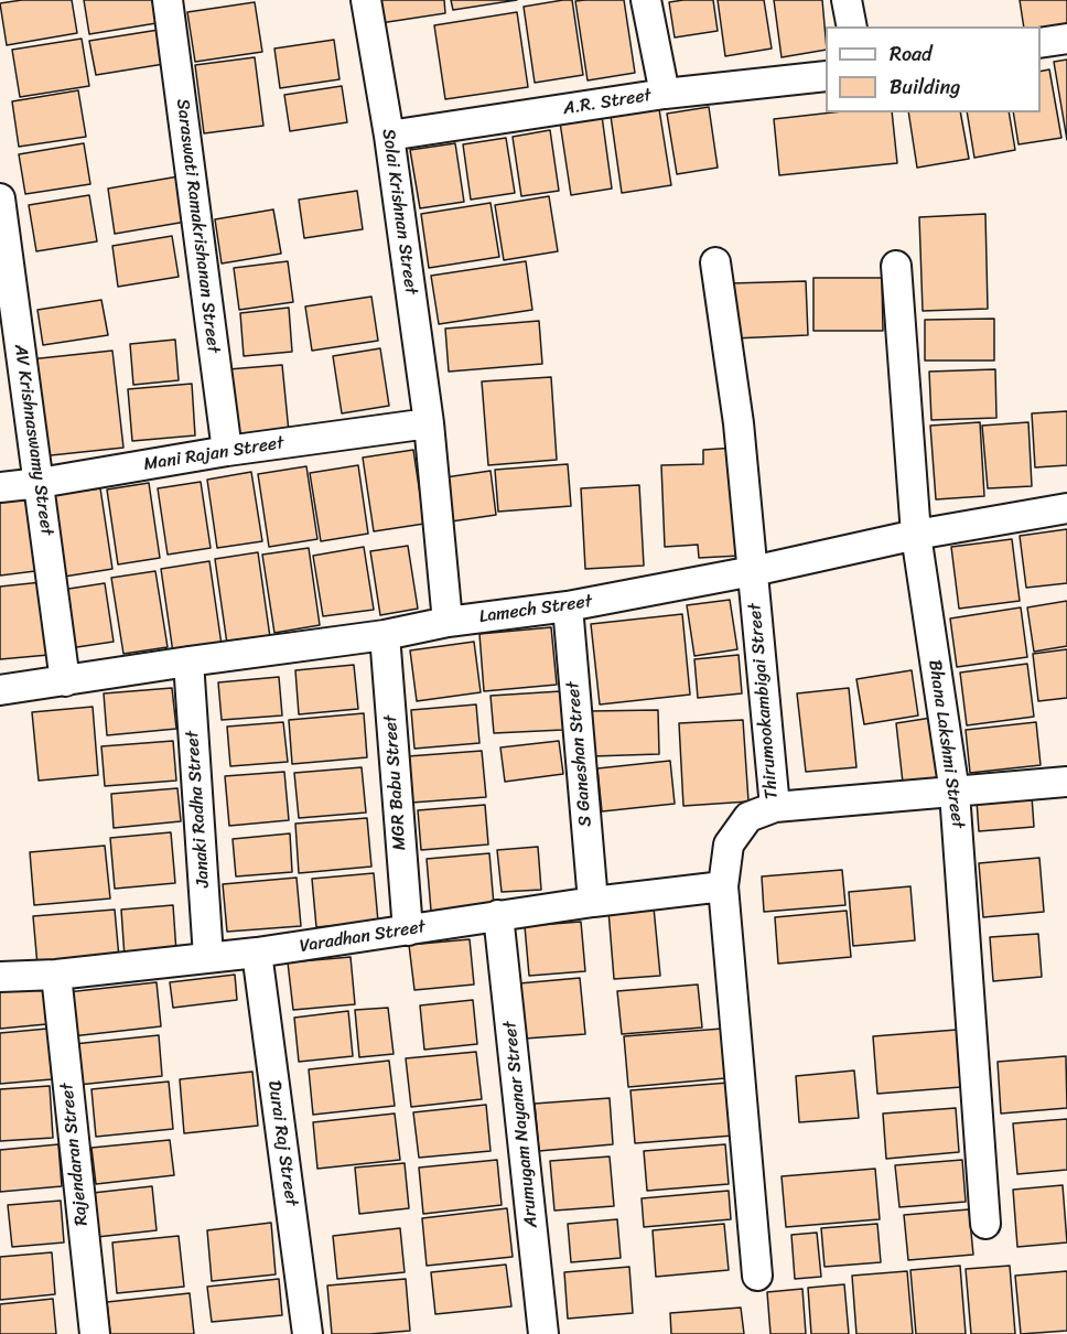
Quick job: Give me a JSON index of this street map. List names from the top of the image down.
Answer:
{
  "streets": {
    "street": [
      "A.R. Street",
      "Solai Krishnan Street",
      "Saraswati Ramakrishanan Street",
      "AV Krishnaswamy Street",
      "Mani Rajan Street",
      "Lamech Street",
      "Thirumookambigai Street",
      "Bhana Lakshmi Street",
      "S Ganeshan Street",
      "MGR Babu Street",
      "Janaki Radha Street",
      "Varadhan Street",
      "Arumugam Nayanar Street",
      "Durai Raj Street",
      "Rajendaran Street"
    ]
  },
  "crossings": [
    ["A.R. Street", "Solai Krishnan Street"],
    ["Solai Krishnan Street", "Mani Rajan Street"],
    ["Solai Krishnan Street", "Lamech Street"],
    ["Saraswati Ramakrishanan Street", "Mani Rajan Street"],
    ["AV Krishnaswamy Street", "Mani Rajan Street"],
    ["AV Krishnaswamy Street", "Lamech Street"],
    ["Lamech Street", "Thirumookambigai Street"],
    ["Lamech Street", "Bhana Lakshmi Street"],
    ["Lamech Street", "S Ganeshan Street"],
    ["Lamech Street", "MGR Babu Street"],
    ["Lamech Street", "Janaki Radha Street"],
    ["Thirumookambigai Street", "Varadhan Street"],
    ["S Ganeshan Street", "Varadhan Street"],
    ["MGR Babu Street", "Varadhan Street"],
    ["Janaki Radha Street", "Varadhan Street"],
    ["Varadhan Street", "Arumugam Nayanar Street"],
    ["Varadhan Street", "Durai Raj Street"],
    ["Varadhan Street", "Rajendaran Street"]
  ],
  "legend": ["Road", "Building"]
}
